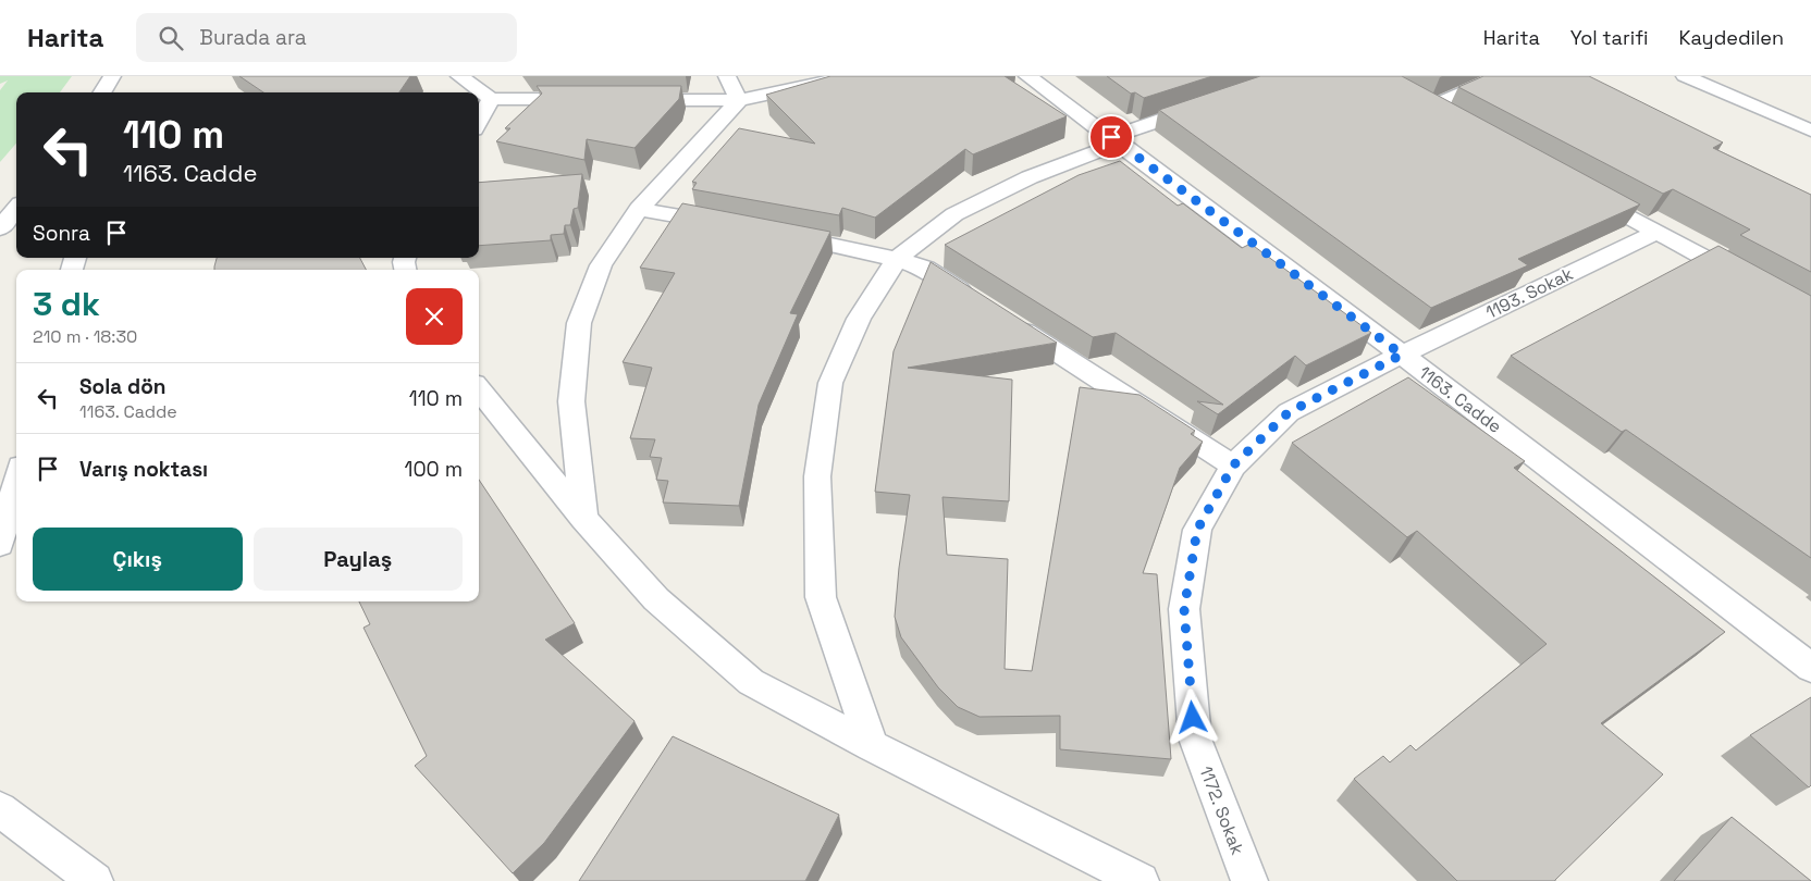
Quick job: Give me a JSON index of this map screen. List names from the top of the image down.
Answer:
{
  "streets": {
    "street": ["1193. Sokak", "1163. Cadde", "1172. Sokak"]
  },
  "crossings": [
    ["1193. Sokak", "1163. Cadde"],
    ["1193. Sokak", "1172. Sokak"],
    ["1163. Cadde", "1172. Sokak"]
  ],
  "page": {
    "header": "Harita",
    "search": "Burada ara",
    "nav": ["Harita", "Yol tarifi", "Kaydedilen"],
    "turn": ["110 m", "1163. Cadde"],
    "then": "Sonra",
    "heading": ["3 dk", "210 m · 18:30"],
    "list": [
      {
        "name": "Sola dön",
        "note": "1163. Cadde",
        "value": "110 m"
      },
      {
        "name": "Varış noktası",
        "value": "100 m"
      }
    ],
    "buttons": ["Çıkış", "Paylaş"]
  }
}
